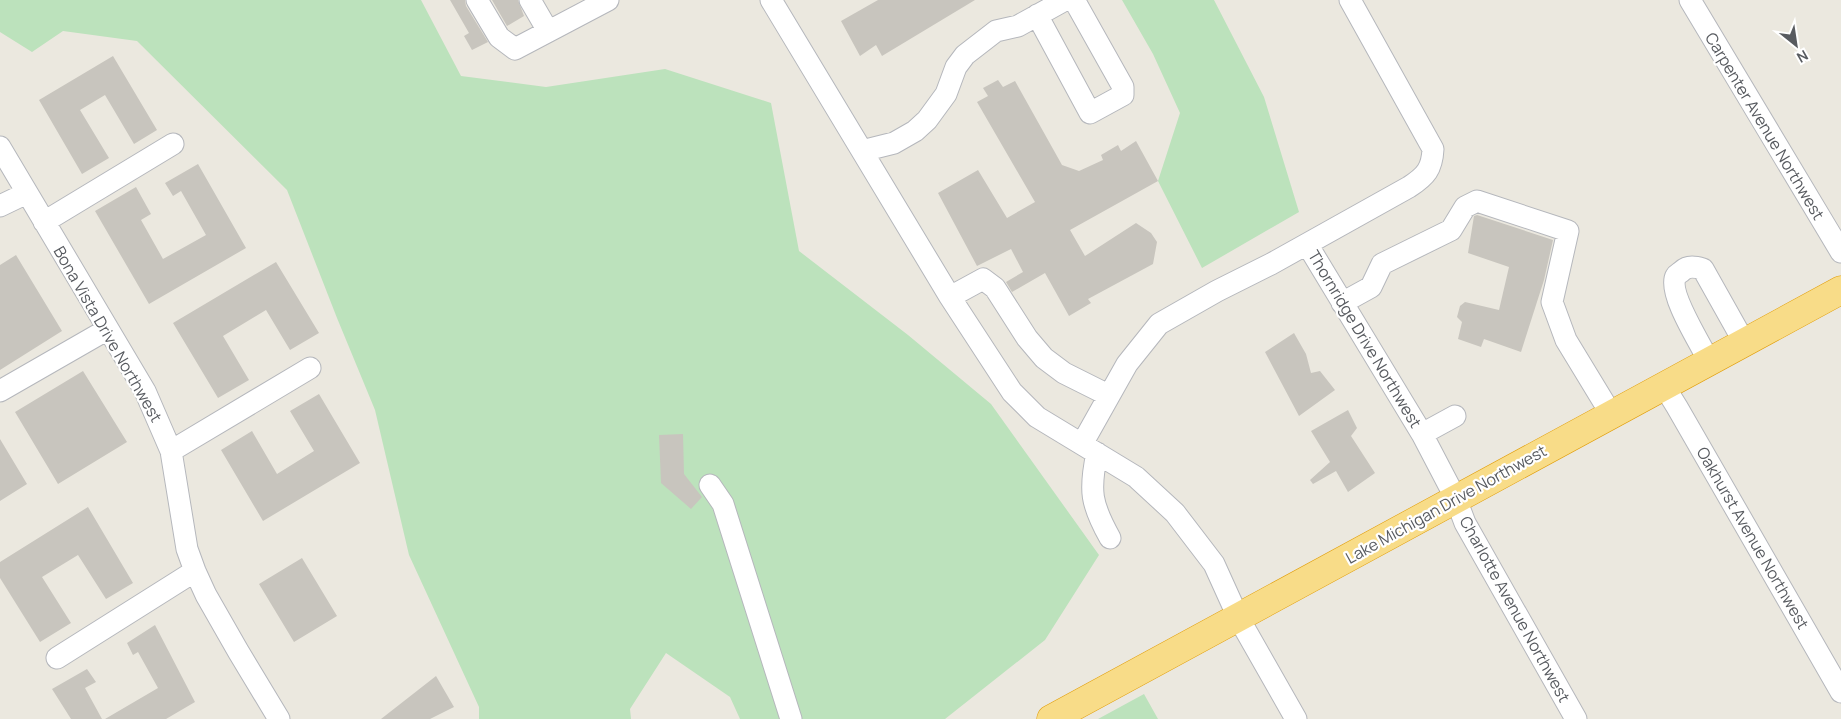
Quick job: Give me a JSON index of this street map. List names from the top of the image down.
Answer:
{
  "streets": {
    "highway": ["Lake Michigan Drive Northwest"],
    "street": [
      "Carpenter Avenue Northwest",
      "Bona Vista Drive Northwest",
      "Thornridge Drive Northwest",
      "Oakhurst Avenue Northwest",
      "Charlotte Avenue Northwest"
    ]
  },
  "crossings": [
    ["Thornridge Drive Northwest", "Lake Michigan Drive Northwest"],
    ["Thornridge Drive Northwest", "Charlotte Avenue Northwest"],
    ["Lake Michigan Drive Northwest", "Oakhurst Avenue Northwest"],
    ["Lake Michigan Drive Northwest", "Charlotte Avenue Northwest"]
  ],
  "north": "bottom right"
}
